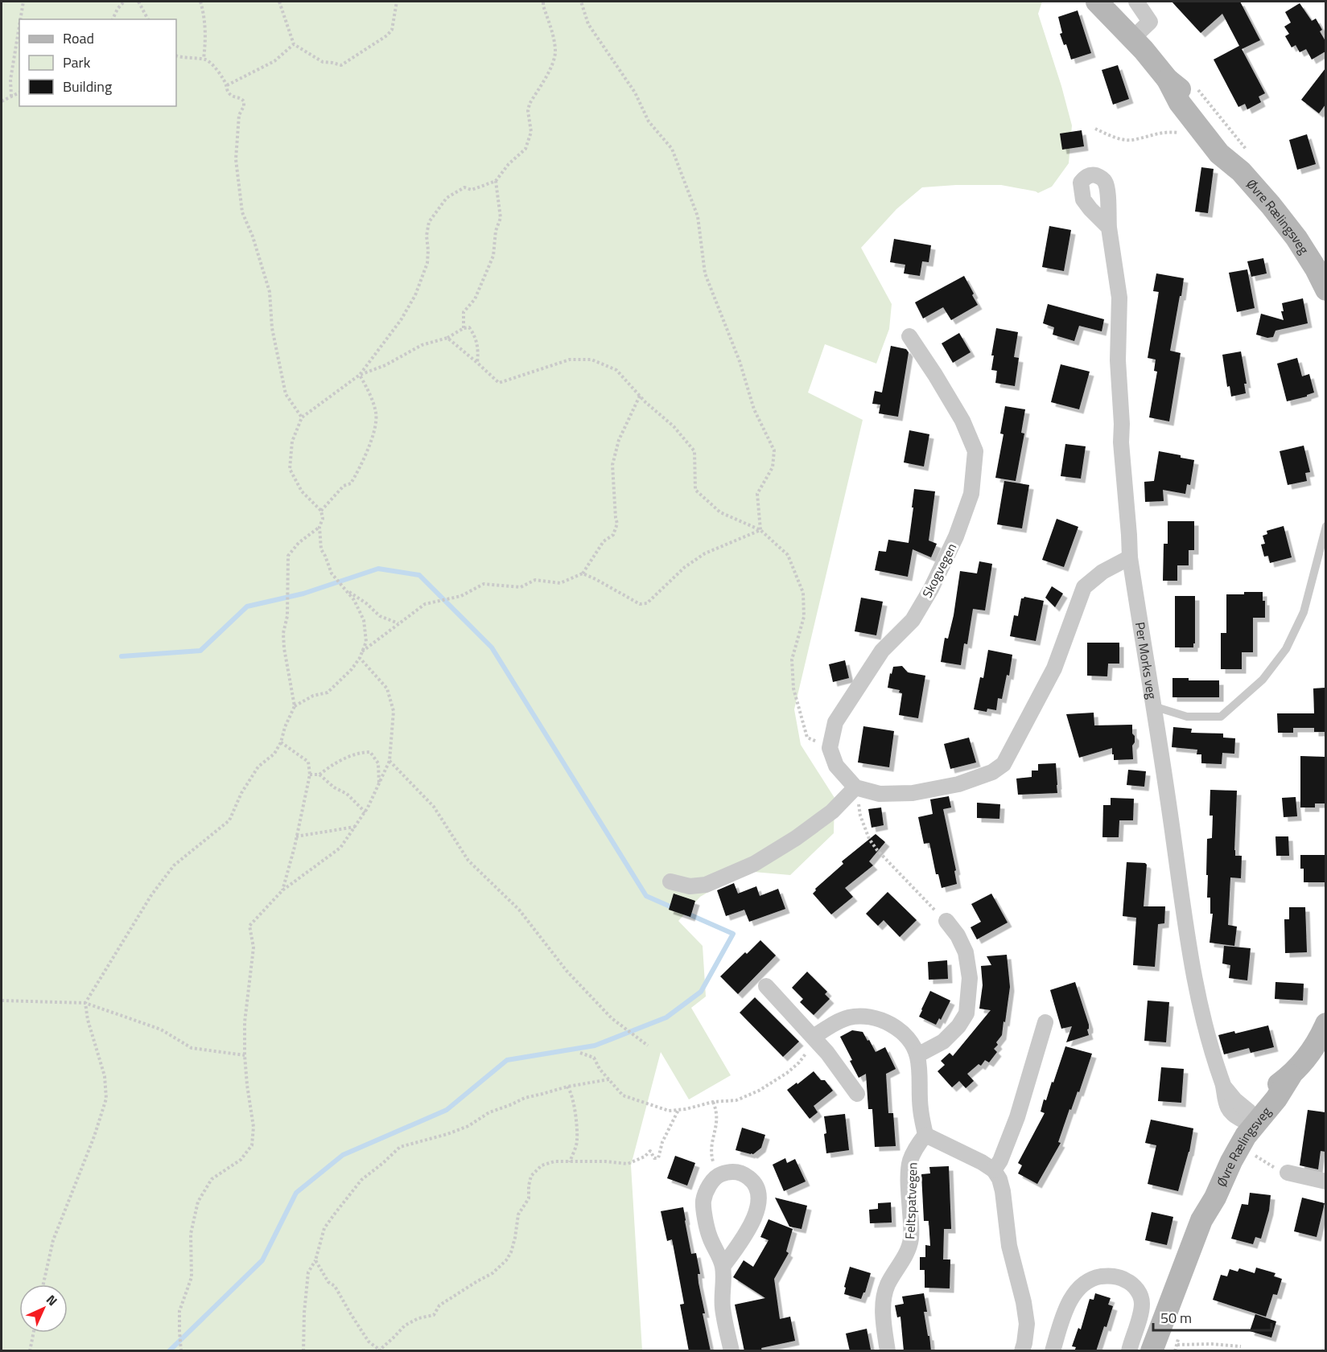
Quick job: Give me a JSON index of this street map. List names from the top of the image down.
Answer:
{
  "streets": {
    "main road": ["Øvre Rælingsveg"],
    "street": ["Skogvegen", "Per Morks veg", "Feltspatvegen"]
  },
  "crossings": [
    ["Øvre Rælingsveg", "Per Morks veg"]
  ],
  "legend": ["Road", "Park", "Building"],
  "scale_bar": "50 m",
  "north": "top right"
}
